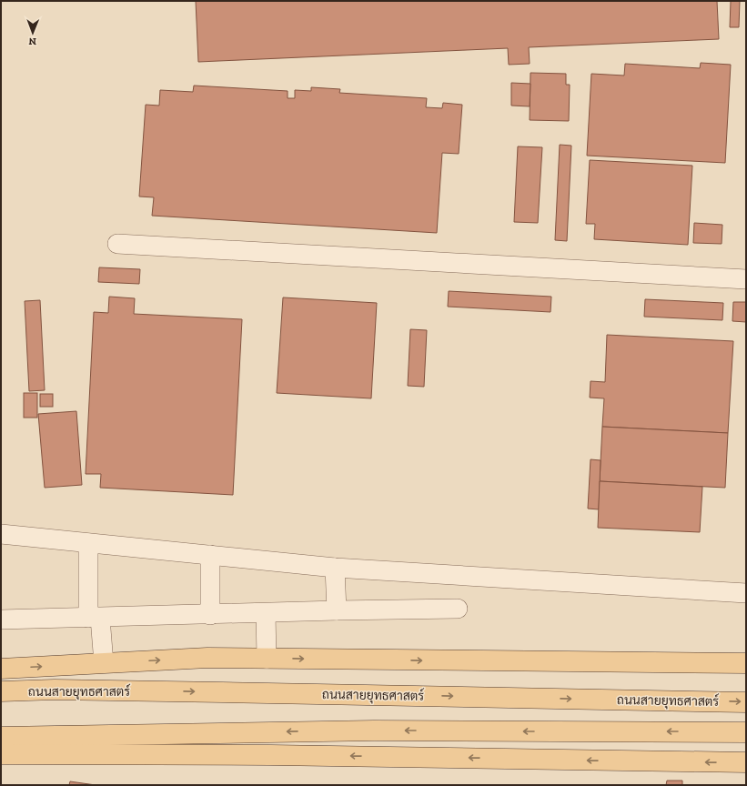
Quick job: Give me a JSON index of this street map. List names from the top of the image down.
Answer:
{
  "streets": {
    "main road": ["ถนนสายยุทธศาสตร์"]
  },
  "north": "bottom"
}
